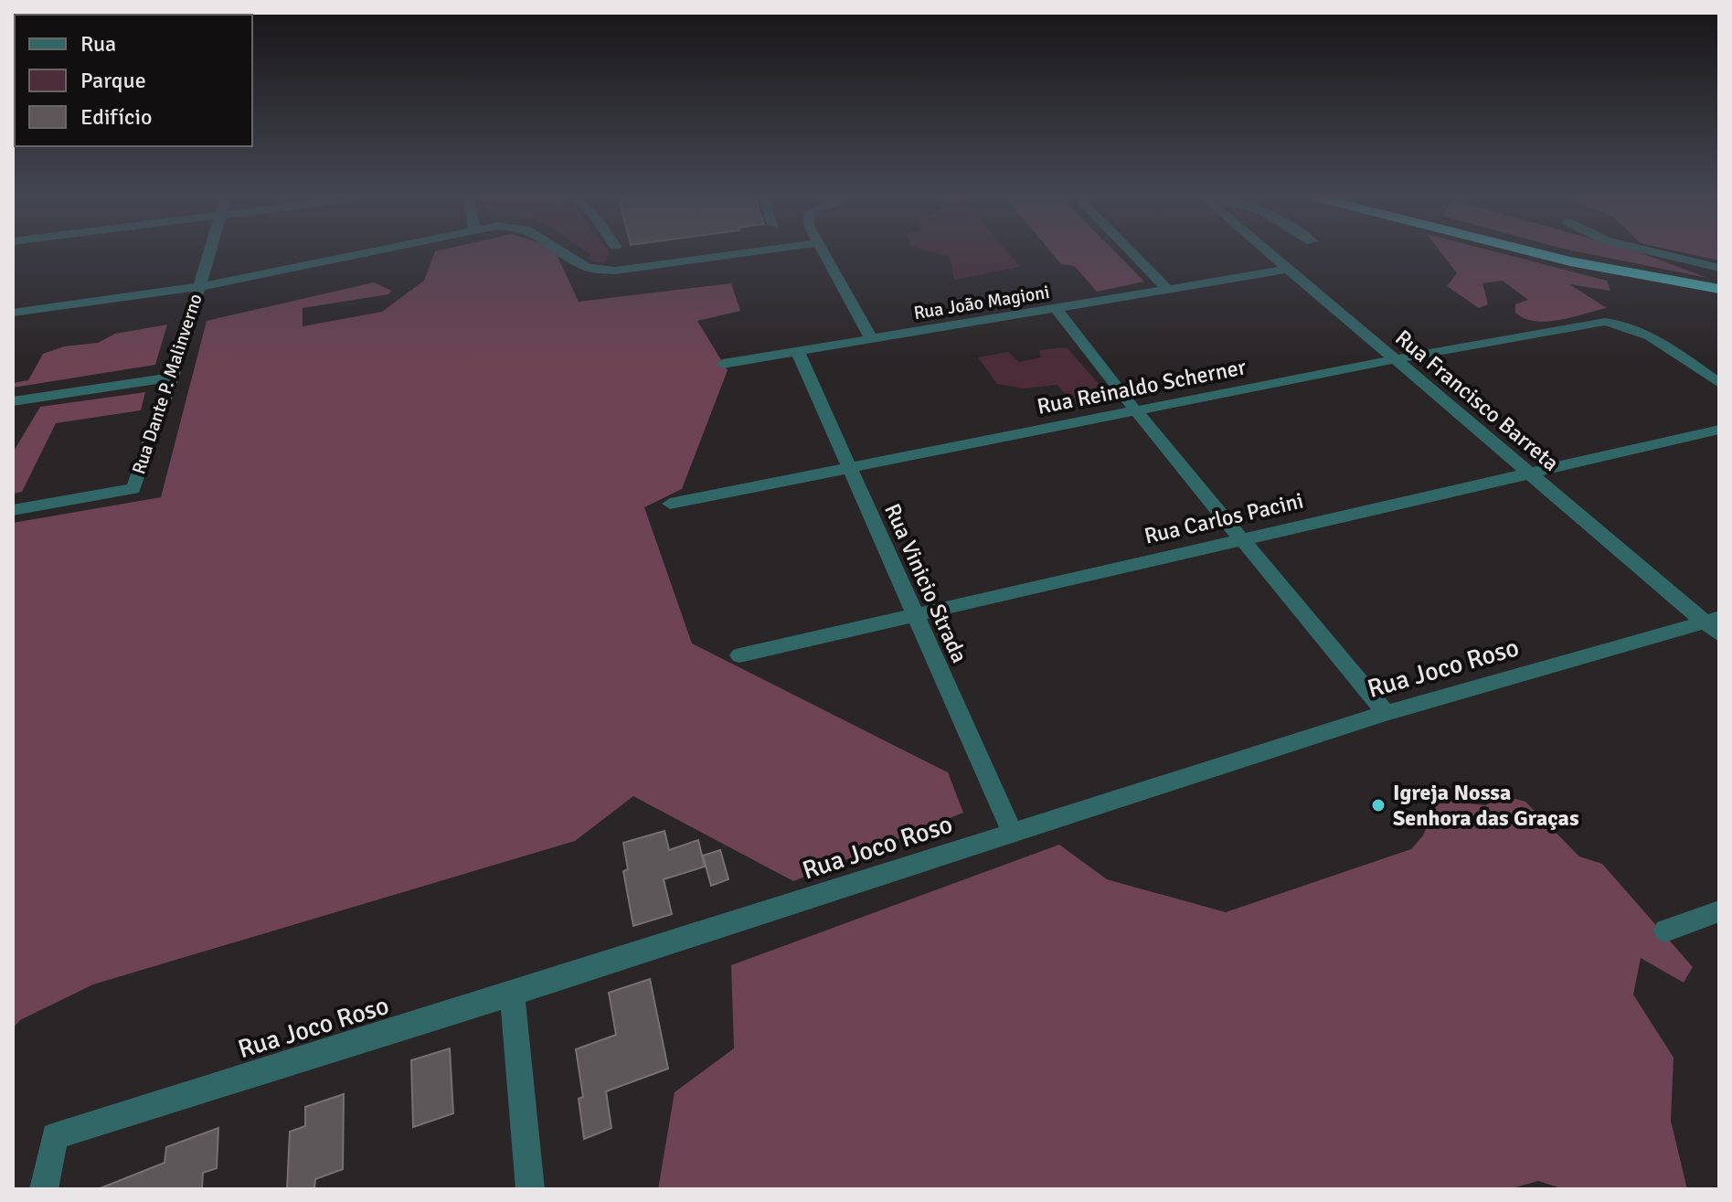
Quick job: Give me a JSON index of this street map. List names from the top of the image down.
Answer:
{
  "streets": {
    "street": [
      "Rua João Magioni",
      "Rua Dante P. Malinverno",
      "Rua Reinaldo Scherner",
      "Rua Francisco Barreta",
      "Rua Carlos Pacini",
      "Rua Vinicio Strada",
      "Rua Joco Roso"
    ]
  },
  "crossings": [
    ["Rua João Magioni", "Rua Francisco Barreta"],
    ["Rua João Magioni", "Rua Vinicio Strada"],
    ["Rua Reinaldo Scherner", "Rua Francisco Barreta"],
    ["Rua Reinaldo Scherner", "Rua Vinicio Strada"],
    ["Rua Francisco Barreta", "Rua Carlos Pacini"],
    ["Rua Francisco Barreta", "Rua Joco Roso"],
    ["Rua Carlos Pacini", "Rua Vinicio Strada"],
    ["Rua Vinicio Strada", "Rua Joco Roso"]
  ],
  "places": ["Igreja Nossa Senhora das Graças"],
  "legend": ["Rua", "Parque", "Edifício"]
}
